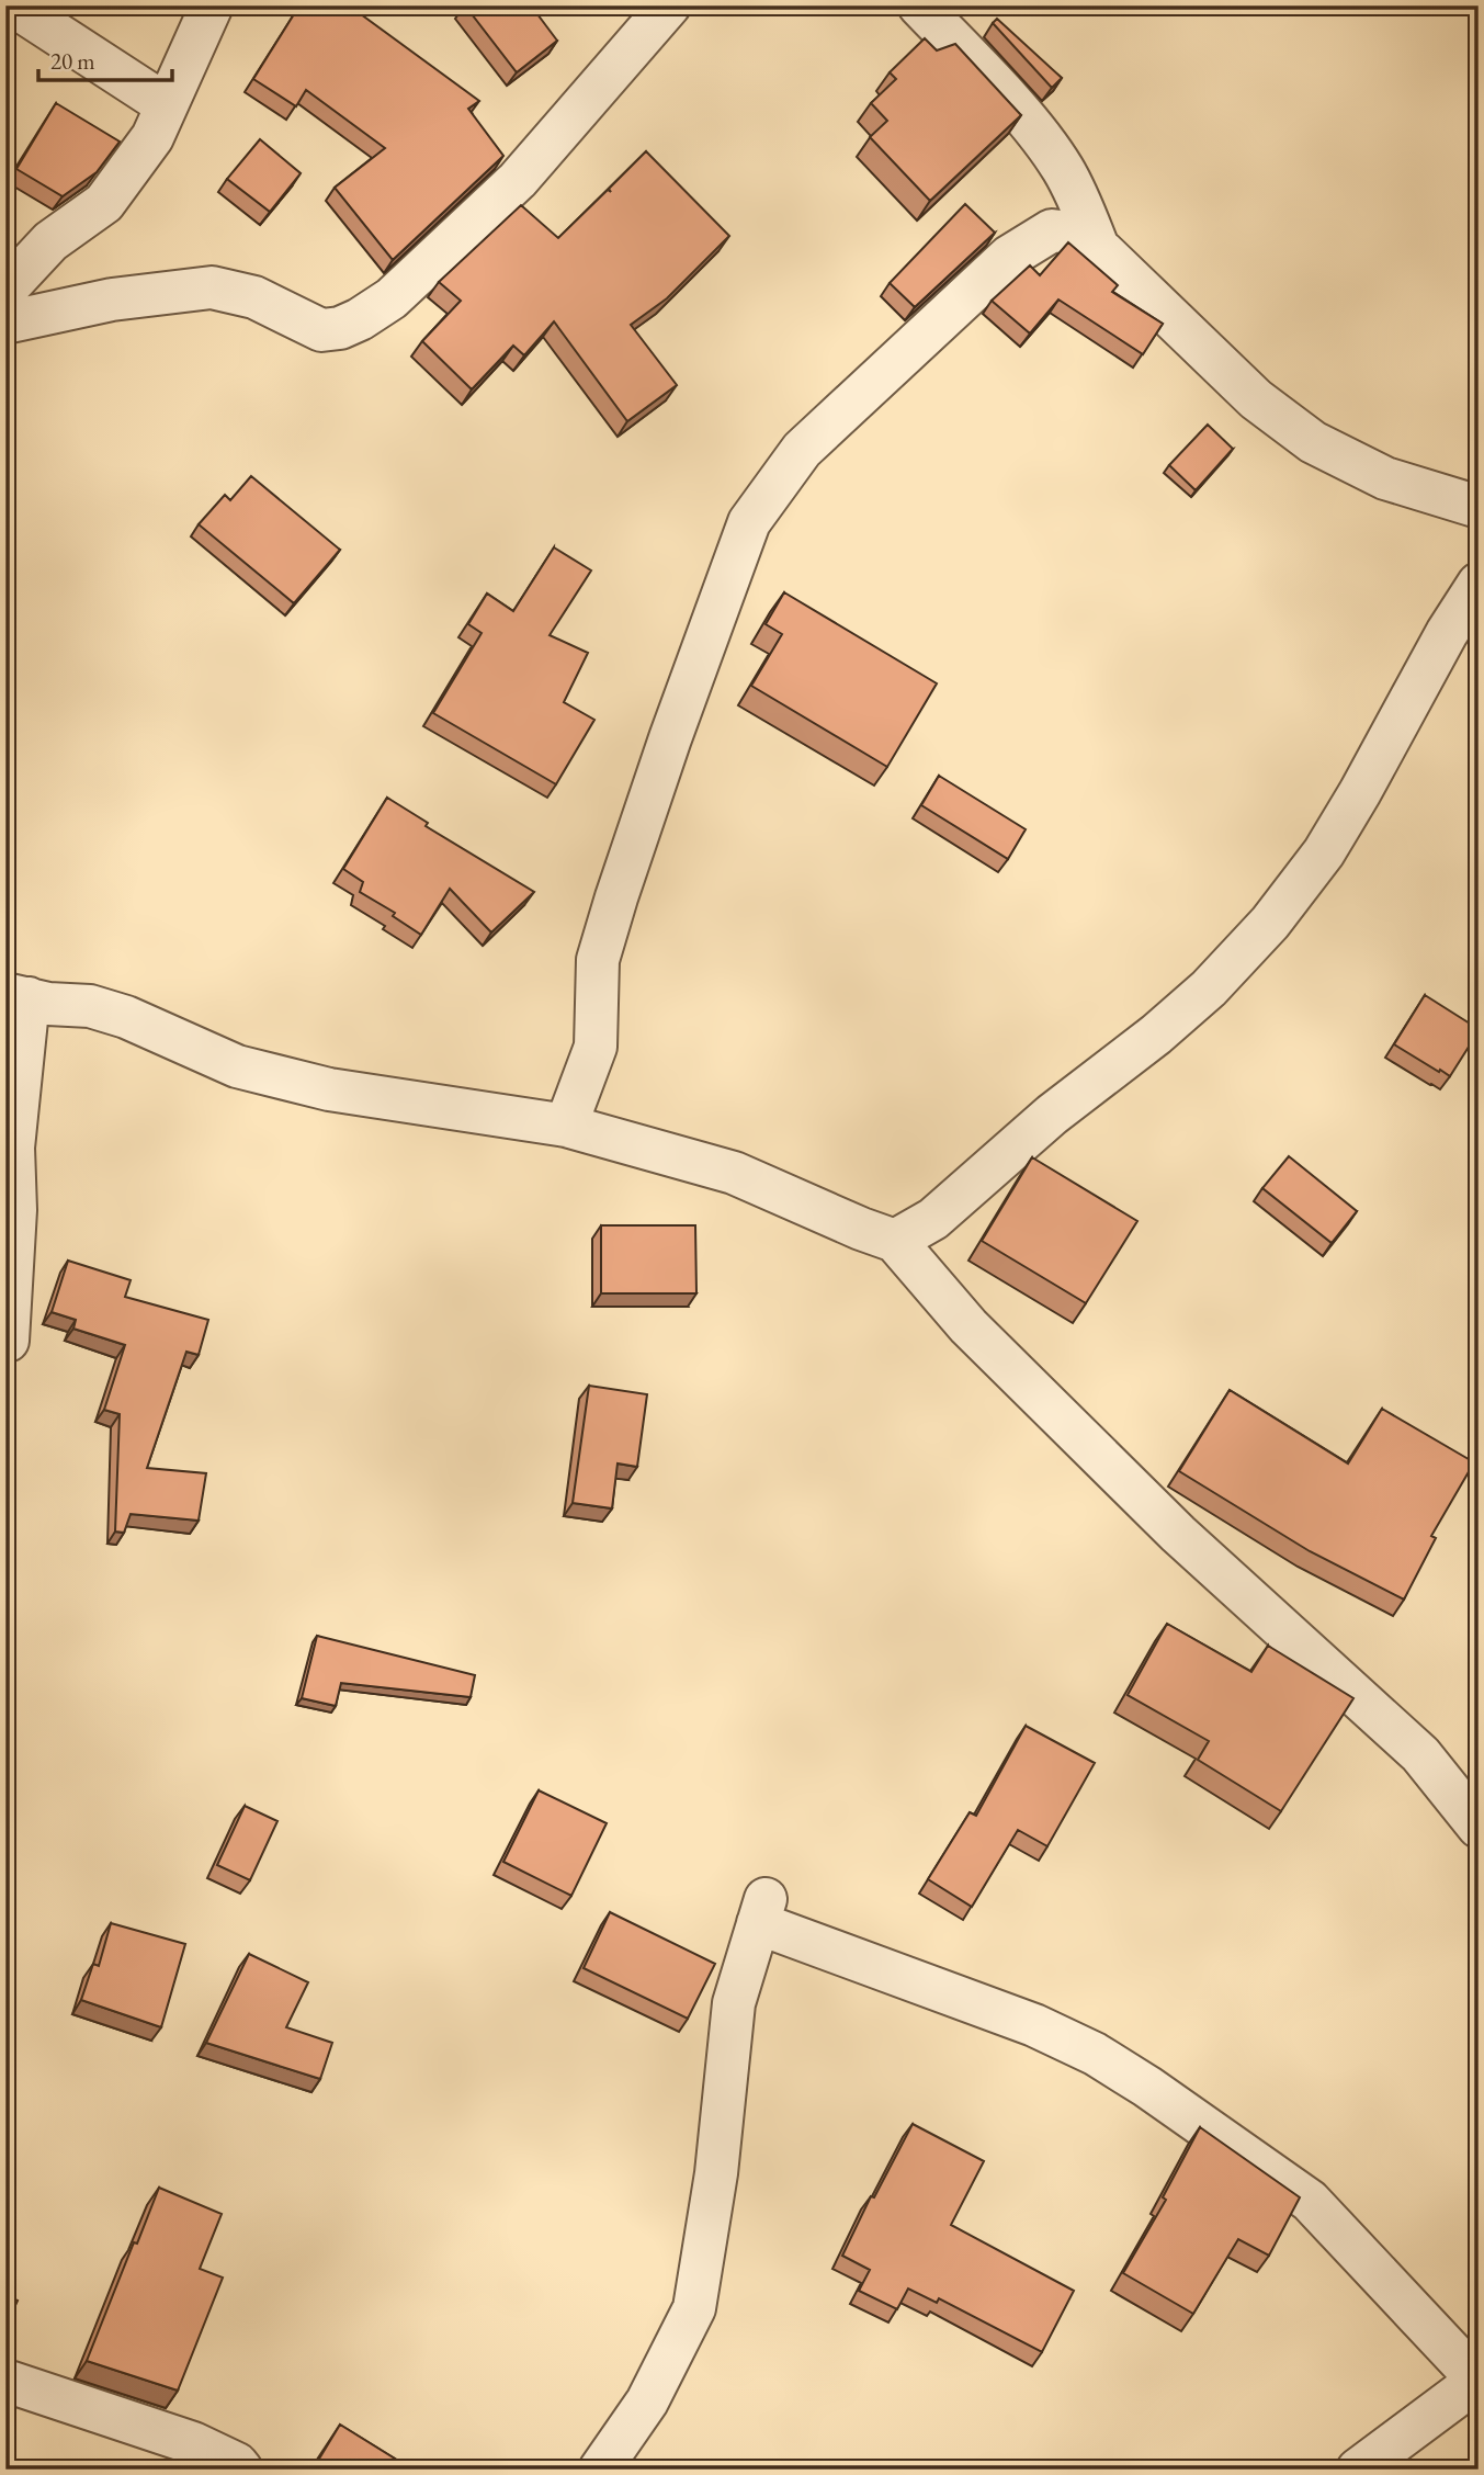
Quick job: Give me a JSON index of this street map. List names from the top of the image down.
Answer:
{
  "scale_bar": "20 m"
}
